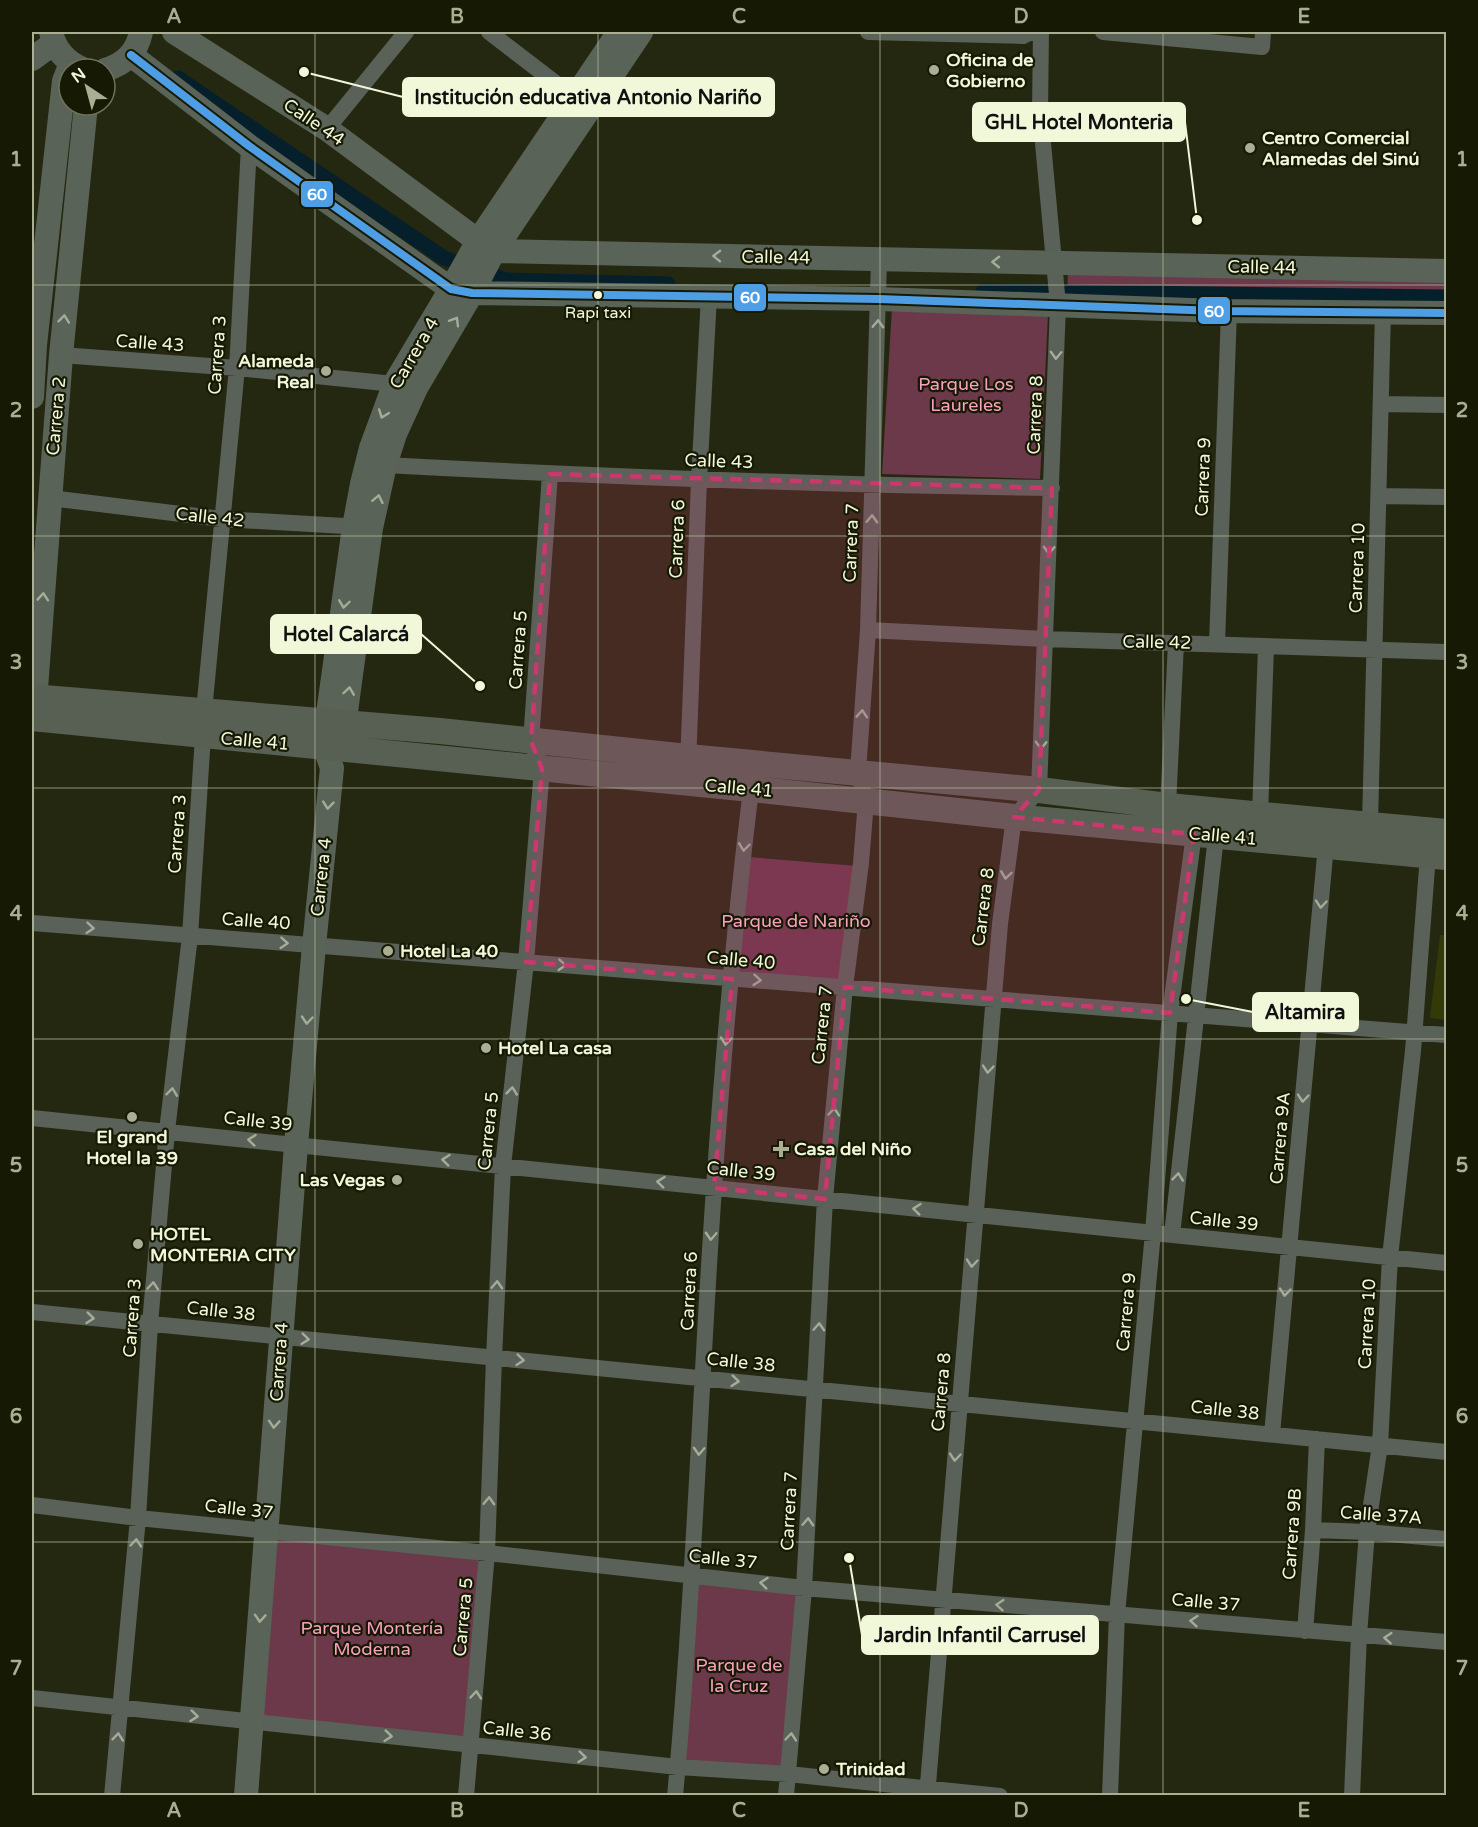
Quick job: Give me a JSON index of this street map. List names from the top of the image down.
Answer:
{
  "streets": {
    "main road": ["Calle 41"],
    "street": [
      "Calle 44",
      "Calle 43",
      "Carrera 4",
      "Carrera 3",
      "Carrera 8",
      "Carrera 2",
      "Carrera 9",
      "Calle 42",
      "Carrera 6",
      "Carrera 7",
      "Carrera 10",
      "Carrera 5",
      "Calle 40",
      "Calle 39",
      "Carrera 9A",
      "Calle 38",
      "Calle 37",
      "Calle 37A",
      "Carrera 9B",
      "Calle 36"
    ]
  },
  "crossings": [
    ["Calle 44", "Carrera 4"],
    ["Calle 44", "Carrera 8"],
    ["Calle 44", "Carrera 7"],
    ["Calle 43", "Carrera 4"],
    ["Calle 43", "Carrera 3"],
    ["Calle 43", "Carrera 8"],
    ["Calle 43", "Carrera 2"],
    ["Calle 43", "Carrera 6"],
    ["Calle 43", "Carrera 7"],
    ["Calle 43", "Carrera 5"],
    ["Carrera 4", "Calle 42"],
    ["Carrera 4", "Calle 41"],
    ["Carrera 4", "Calle 40"],
    ["Carrera 4", "Calle 39"],
    ["Carrera 4", "Calle 38"],
    ["Carrera 4", "Calle 37"],
    ["Carrera 4", "Calle 36"],
    ["Carrera 3", "Calle 42"],
    ["Carrera 3", "Calle 41"],
    ["Carrera 3", "Calle 40"],
    ["Carrera 3", "Calle 39"],
    ["Carrera 3", "Calle 38"],
    ["Carrera 3", "Calle 37"],
    ["Carrera 3", "Calle 36"],
    ["Carrera 8", "Calle 42"],
    ["Carrera 8", "Calle 41"],
    ["Carrera 8", "Calle 40"],
    ["Carrera 8", "Calle 39"],
    ["Carrera 8", "Calle 38"],
    ["Carrera 8", "Calle 37"],
    ["Carrera 8", "Calle 36"],
    ["Carrera 2", "Calle 42"],
    ["Carrera 2", "Calle 41"],
    ["Carrera 9", "Calle 42"],
    ["Carrera 9", "Calle 41"],
    ["Carrera 9", "Calle 40"],
    ["Carrera 9", "Calle 39"],
    ["Carrera 9", "Calle 38"],
    ["Carrera 9", "Calle 37"],
    ["Calle 42", "Carrera 7"],
    ["Calle 42", "Carrera 10"],
    ["Carrera 6", "Calle 41"],
    ["Carrera 6", "Calle 40"],
    ["Carrera 6", "Calle 39"],
    ["Carrera 6", "Calle 38"],
    ["Carrera 6", "Calle 37"],
    ["Carrera 6", "Calle 36"],
    ["Carrera 7", "Calle 41"],
    ["Carrera 7", "Calle 40"],
    ["Carrera 7", "Calle 39"],
    ["Carrera 7", "Calle 38"],
    ["Carrera 7", "Calle 37"],
    ["Carrera 7", "Calle 36"],
    ["Carrera 10", "Calle 41"],
    ["Carrera 10", "Calle 40"],
    ["Carrera 10", "Calle 39"],
    ["Carrera 10", "Calle 38"],
    ["Carrera 10", "Calle 37"],
    ["Carrera 10", "Calle 37A"],
    ["Carrera 5", "Calle 41"],
    ["Carrera 5", "Calle 40"],
    ["Carrera 5", "Calle 39"],
    ["Carrera 5", "Calle 38"],
    ["Carrera 5", "Calle 37"],
    ["Carrera 5", "Calle 36"],
    ["Calle 41", "Carrera 9A"],
    ["Calle 40", "Carrera 9A"],
    ["Calle 39", "Carrera 9A"],
    ["Carrera 9A", "Calle 38"],
    ["Calle 38", "Carrera 9B"],
    ["Calle 37", "Carrera 9B"],
    ["Calle 37A", "Carrera 9B"]
  ],
  "one_way": [
    "Carrera 4",
    "Carrera 3",
    "Carrera 8",
    "Carrera 6",
    "Carrera 7",
    "Carrera 5",
    "Calle 40",
    "Calle 39",
    "Calle 38",
    "Calle 37",
    "Calle 36"
  ],
  "parks": [
    "Parque Los Laureles",
    "Parque de Nariño",
    "Parque Montería Moderna",
    "Parque de la Cruz"
  ],
  "places": {
    "other": [
      "Oficina de Gobierno",
      "Institución educativa Antonio Nariño",
      "Centro Comercial Alamedas del Sinú",
      "GHL Hotel Monteria",
      "Rapi taxi",
      "Alameda Real",
      "Hotel Calarcá",
      "Hotel La 40",
      "Altamira",
      "Hotel La casa",
      "El grand Hotel la 39",
      "Las Vegas",
      "HOTEL MONTERIA CITY",
      "Jardin Infantil Carrusel",
      "Trinidad"
    ],
    "health": ["Casa del Niño"]
  },
  "lines": ["transit line 60"],
  "north": "top left",
  "grid": {
    "columns": [
      "A",
      "B",
      "C",
      "D",
      "E"
    ],
    "rows": [
      "1",
      "2",
      "3",
      "4",
      "5",
      "6",
      "7"
    ]
  }
}
